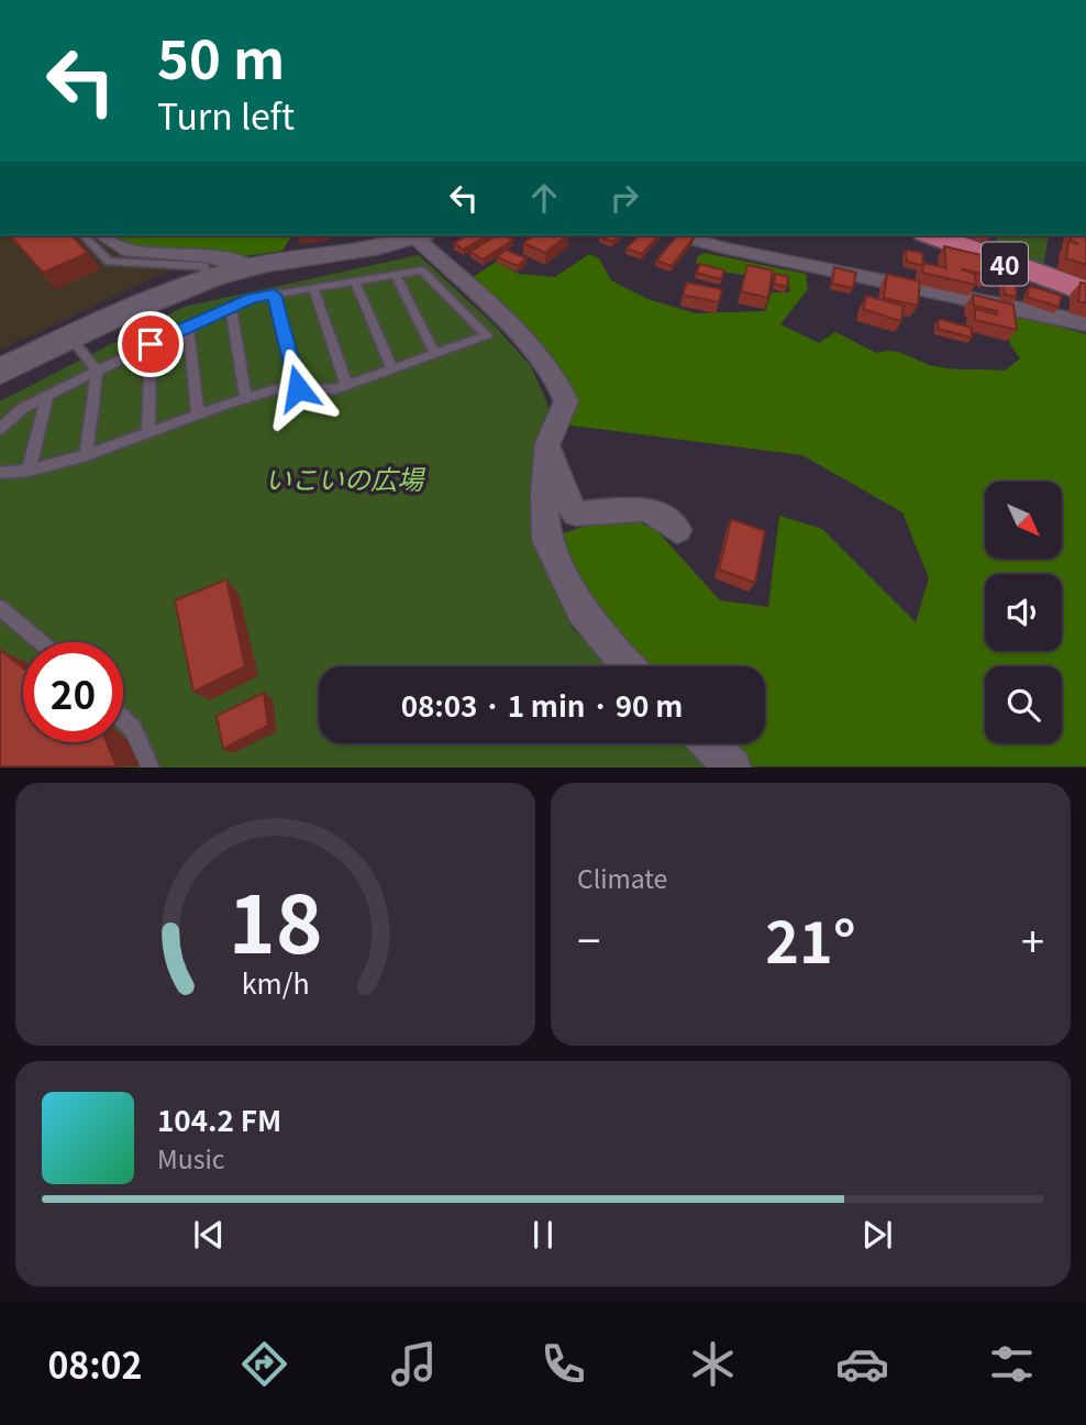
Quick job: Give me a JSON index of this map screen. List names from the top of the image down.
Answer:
{
  "streets": {
    "main road": ["40"]
  },
  "parks": ["いこいの広場"],
  "north": "bottom right",
  "page": {
    "turn": ["50 m", "Turn left"],
    "limit": "20",
    "trip": "08:03 · 1 min · 90 m",
    "tile": "Climate",
    "heat": ["−", "21°", "+"],
    "song": ["104.2 FM", "Music"],
    "tabs": "08:02",
    "gauge": ["18", "km/h"]
  }
}
